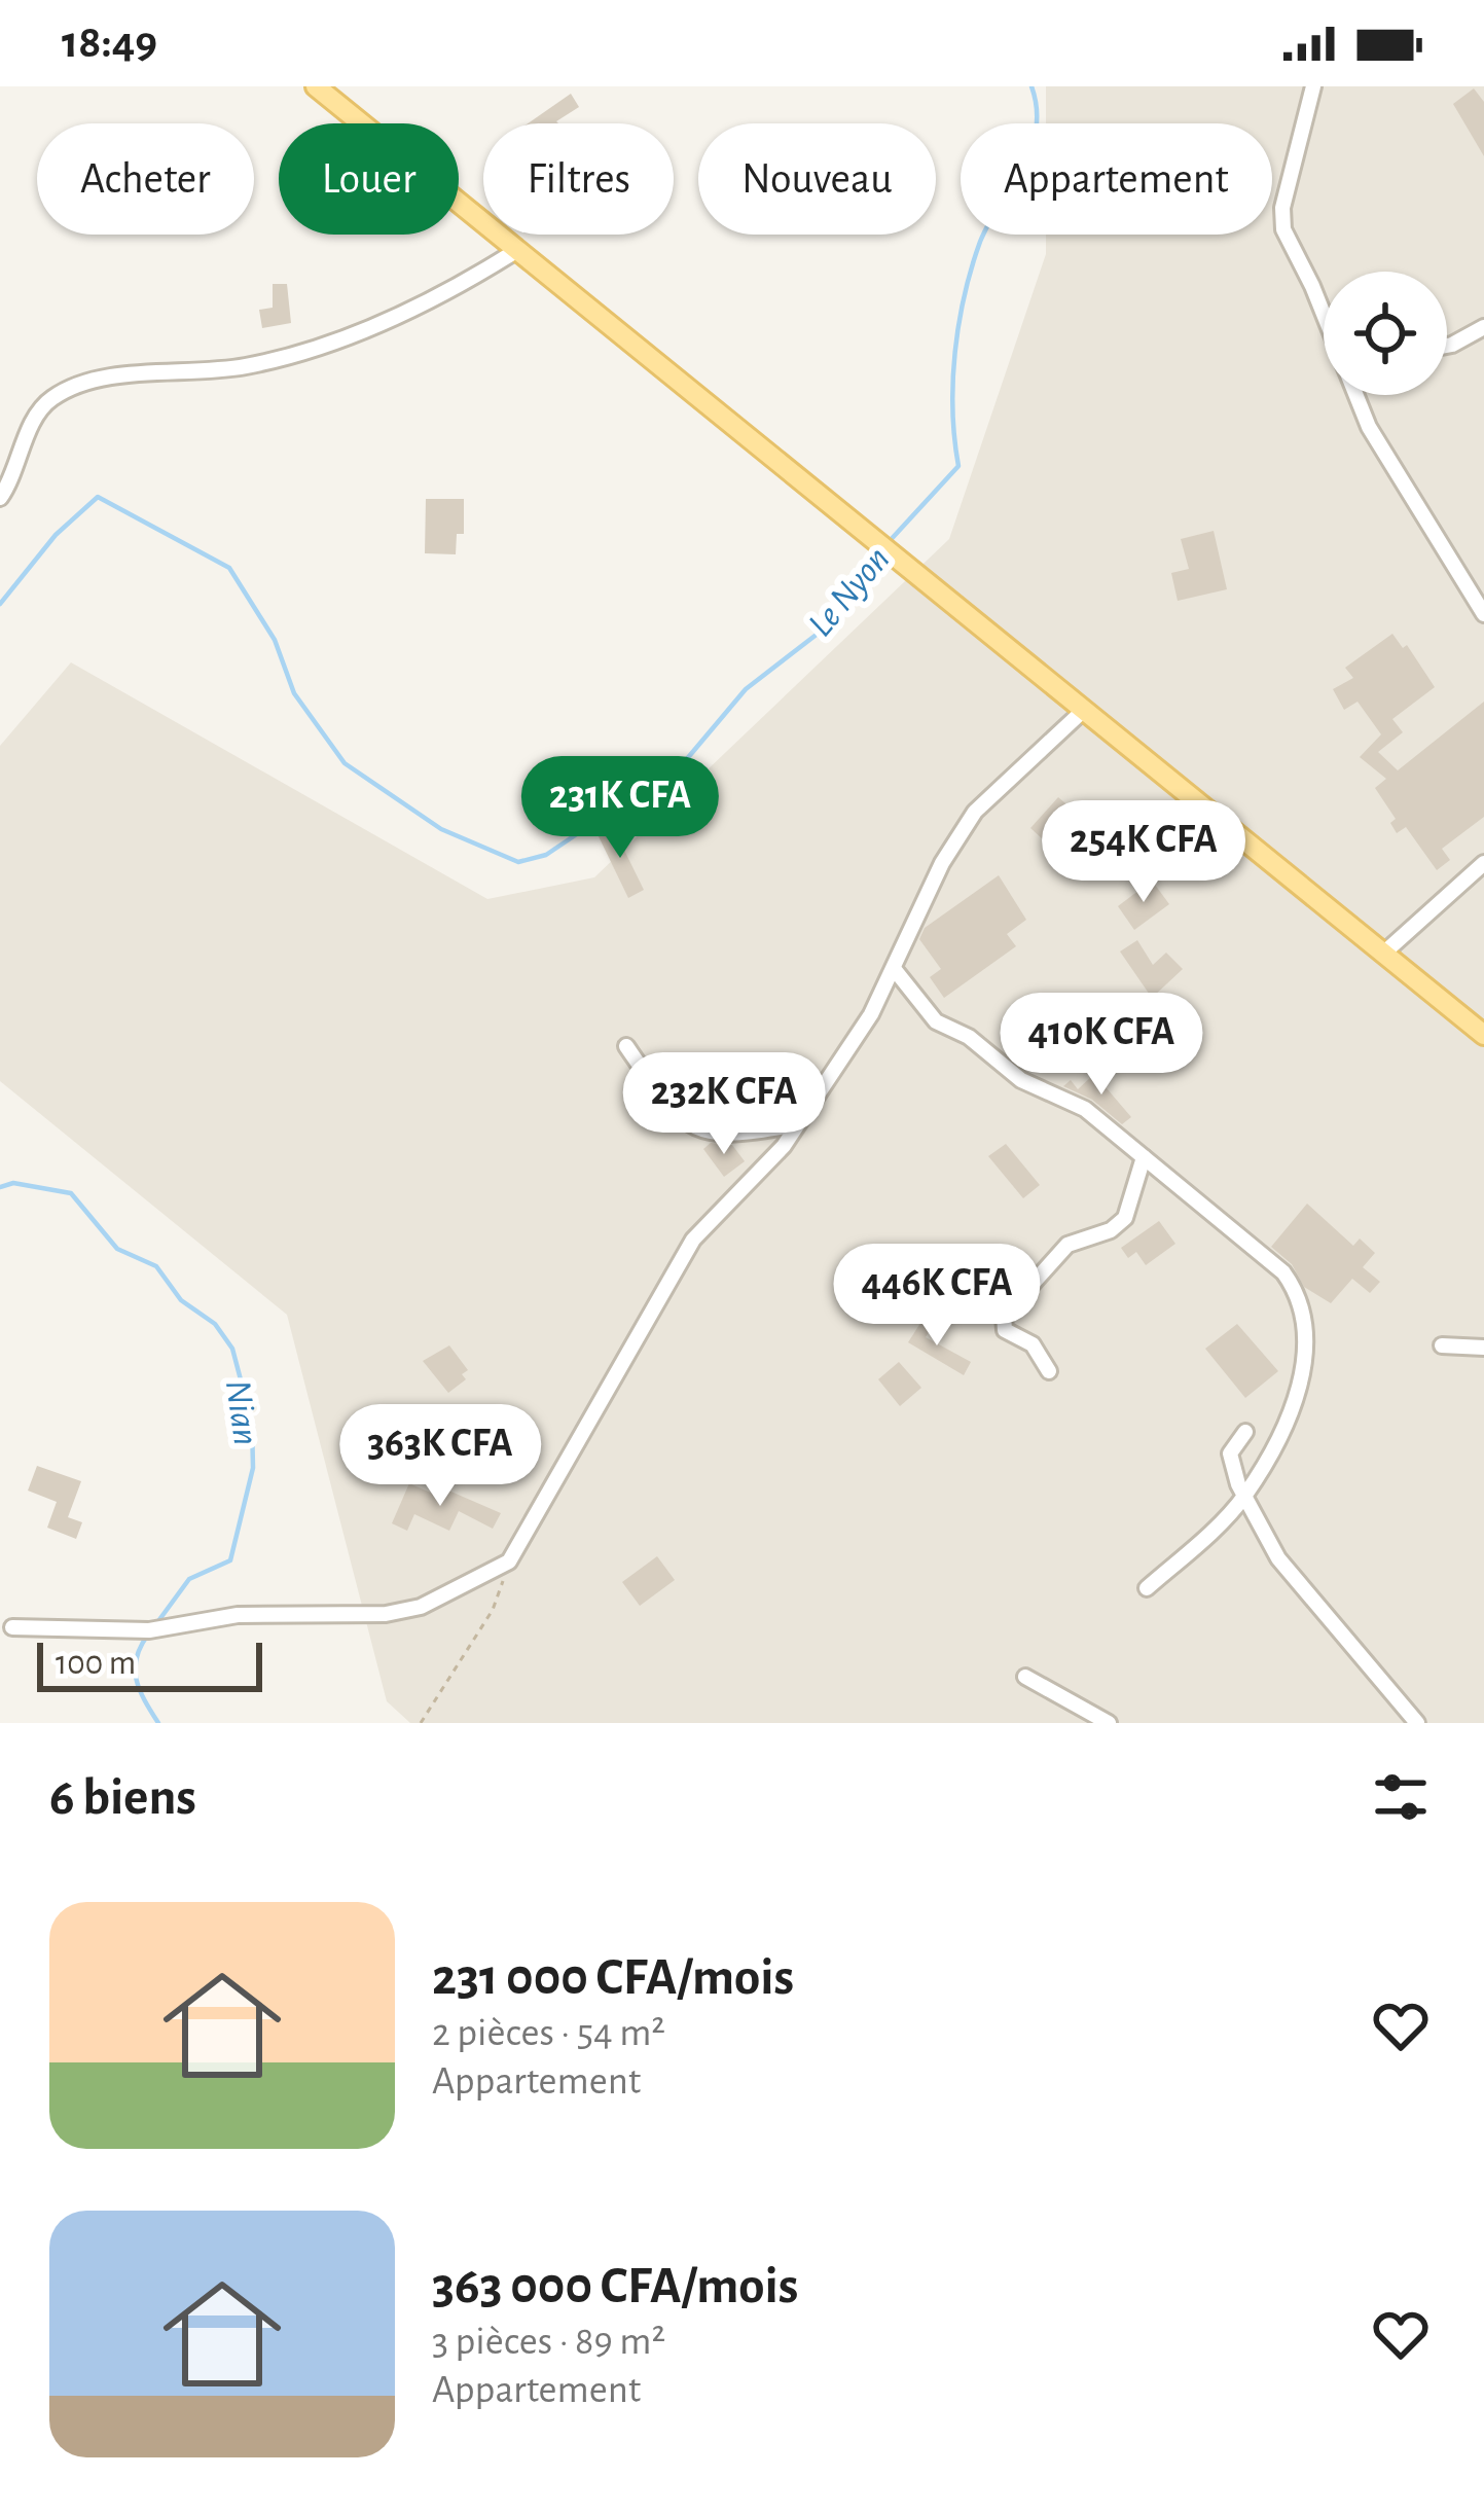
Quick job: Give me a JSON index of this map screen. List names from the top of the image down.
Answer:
{
  "water": ["Le Nyon", "Nian"],
  "scale_bar": "100 m",
  "page": {
    "status": "18:49",
    "chip": [
      "Acheter",
      "Louer",
      "Filtres",
      "Nouveau",
      "Appartement"
    ],
    "price": [
      "231K CFA",
      "254K CFA",
      "410K CFA",
      "232K CFA",
      "446K CFA",
      "363K CFA"
    ],
    "scale": "100 m",
    "heading": "6 biens",
    "list": [
      {
        "name": "231 000 CFA/mois",
        "note": "2 pièces · 54 m² · Appartement"
      },
      {
        "name": "363 000 CFA/mois",
        "note": "3 pièces · 89 m² · Appartement"
      }
    ]
  }
}
